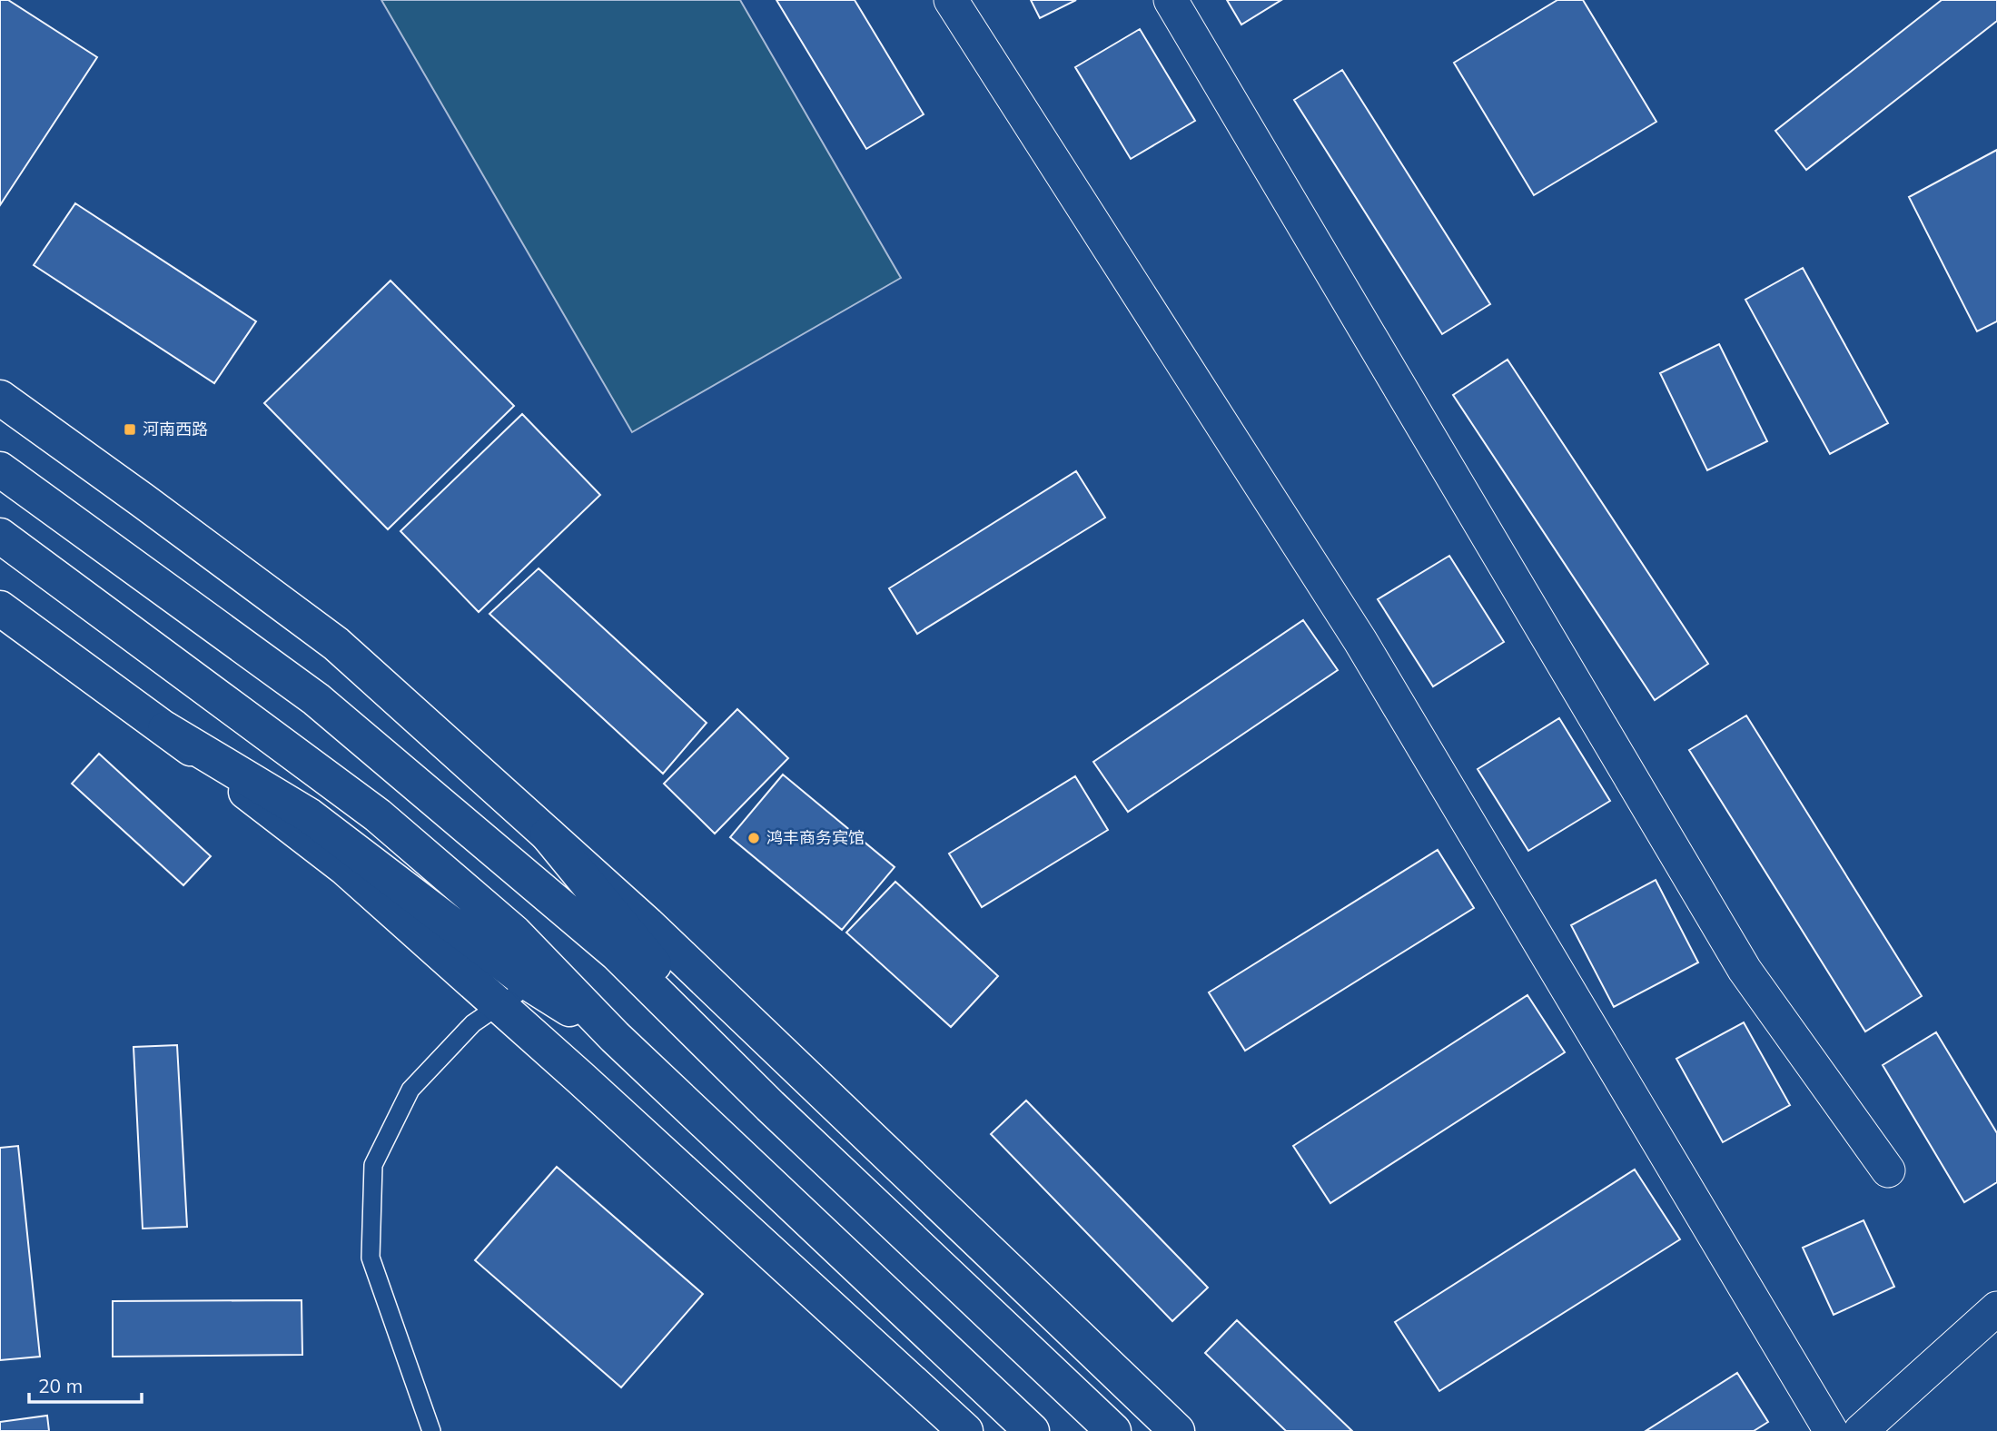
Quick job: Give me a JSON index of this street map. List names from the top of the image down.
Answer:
{
  "places": {
    "transit": ["河南西路"],
    "other": ["鸿丰商务宾馆"]
  },
  "scale_bar": "20 m"
}
